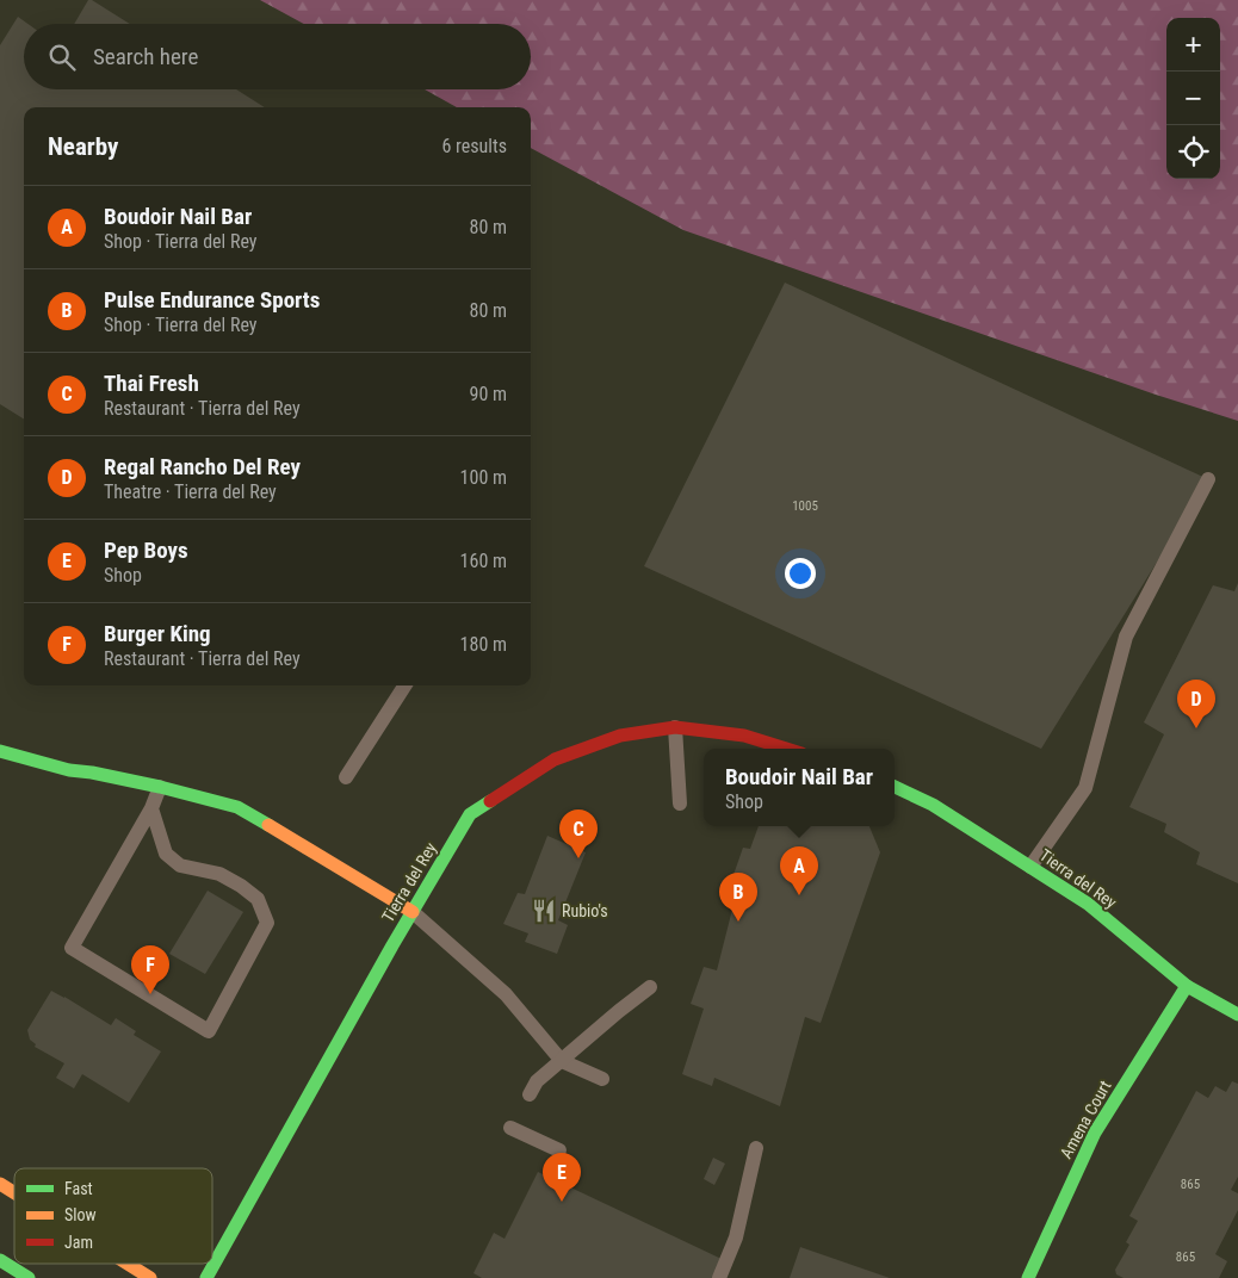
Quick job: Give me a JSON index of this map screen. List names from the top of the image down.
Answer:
{
  "streets": {
    "street": ["Tierra del Rey", "Amena Court"]
  },
  "crossings": [
    ["Tierra del Rey", "Amena Court"]
  ],
  "places": {
    "restaurant": ["Rubio's"]
  },
  "house_numbers": ["1005", "865", "865"],
  "legend": ["Fast", "Slow", "Jam"],
  "page": {
    "map_buttons": ["+", "−"],
    "search": "Search here",
    "heading": ["Nearby", "6 results"],
    "list": [
      {
        "mark": "A",
        "name": "Boudoir Nail Bar",
        "note": "Shop · Tierra del Rey",
        "value": "80 m"
      },
      {
        "mark": "B",
        "name": "Pulse Endurance Sports",
        "note": "Shop · Tierra del Rey",
        "value": "80 m"
      },
      {
        "mark": "C",
        "name": "Thai Fresh",
        "note": "Restaurant · Tierra del Rey",
        "value": "90 m"
      },
      {
        "mark": "D",
        "name": "Regal Rancho Del Rey",
        "note": "Theatre · Tierra del Rey",
        "value": "100 m"
      },
      {
        "mark": "E",
        "name": "Pep Boys",
        "note": "Shop",
        "value": "160 m"
      },
      {
        "mark": "F",
        "name": "Burger King",
        "note": "Restaurant · Tierra del Rey",
        "value": "180 m"
      }
    ],
    "pins": [
      "D",
      "C",
      "A",
      "B",
      "F",
      "E"
    ],
    "popup": ["Boudoir Nail Bar", "Shop"]
  }
}
